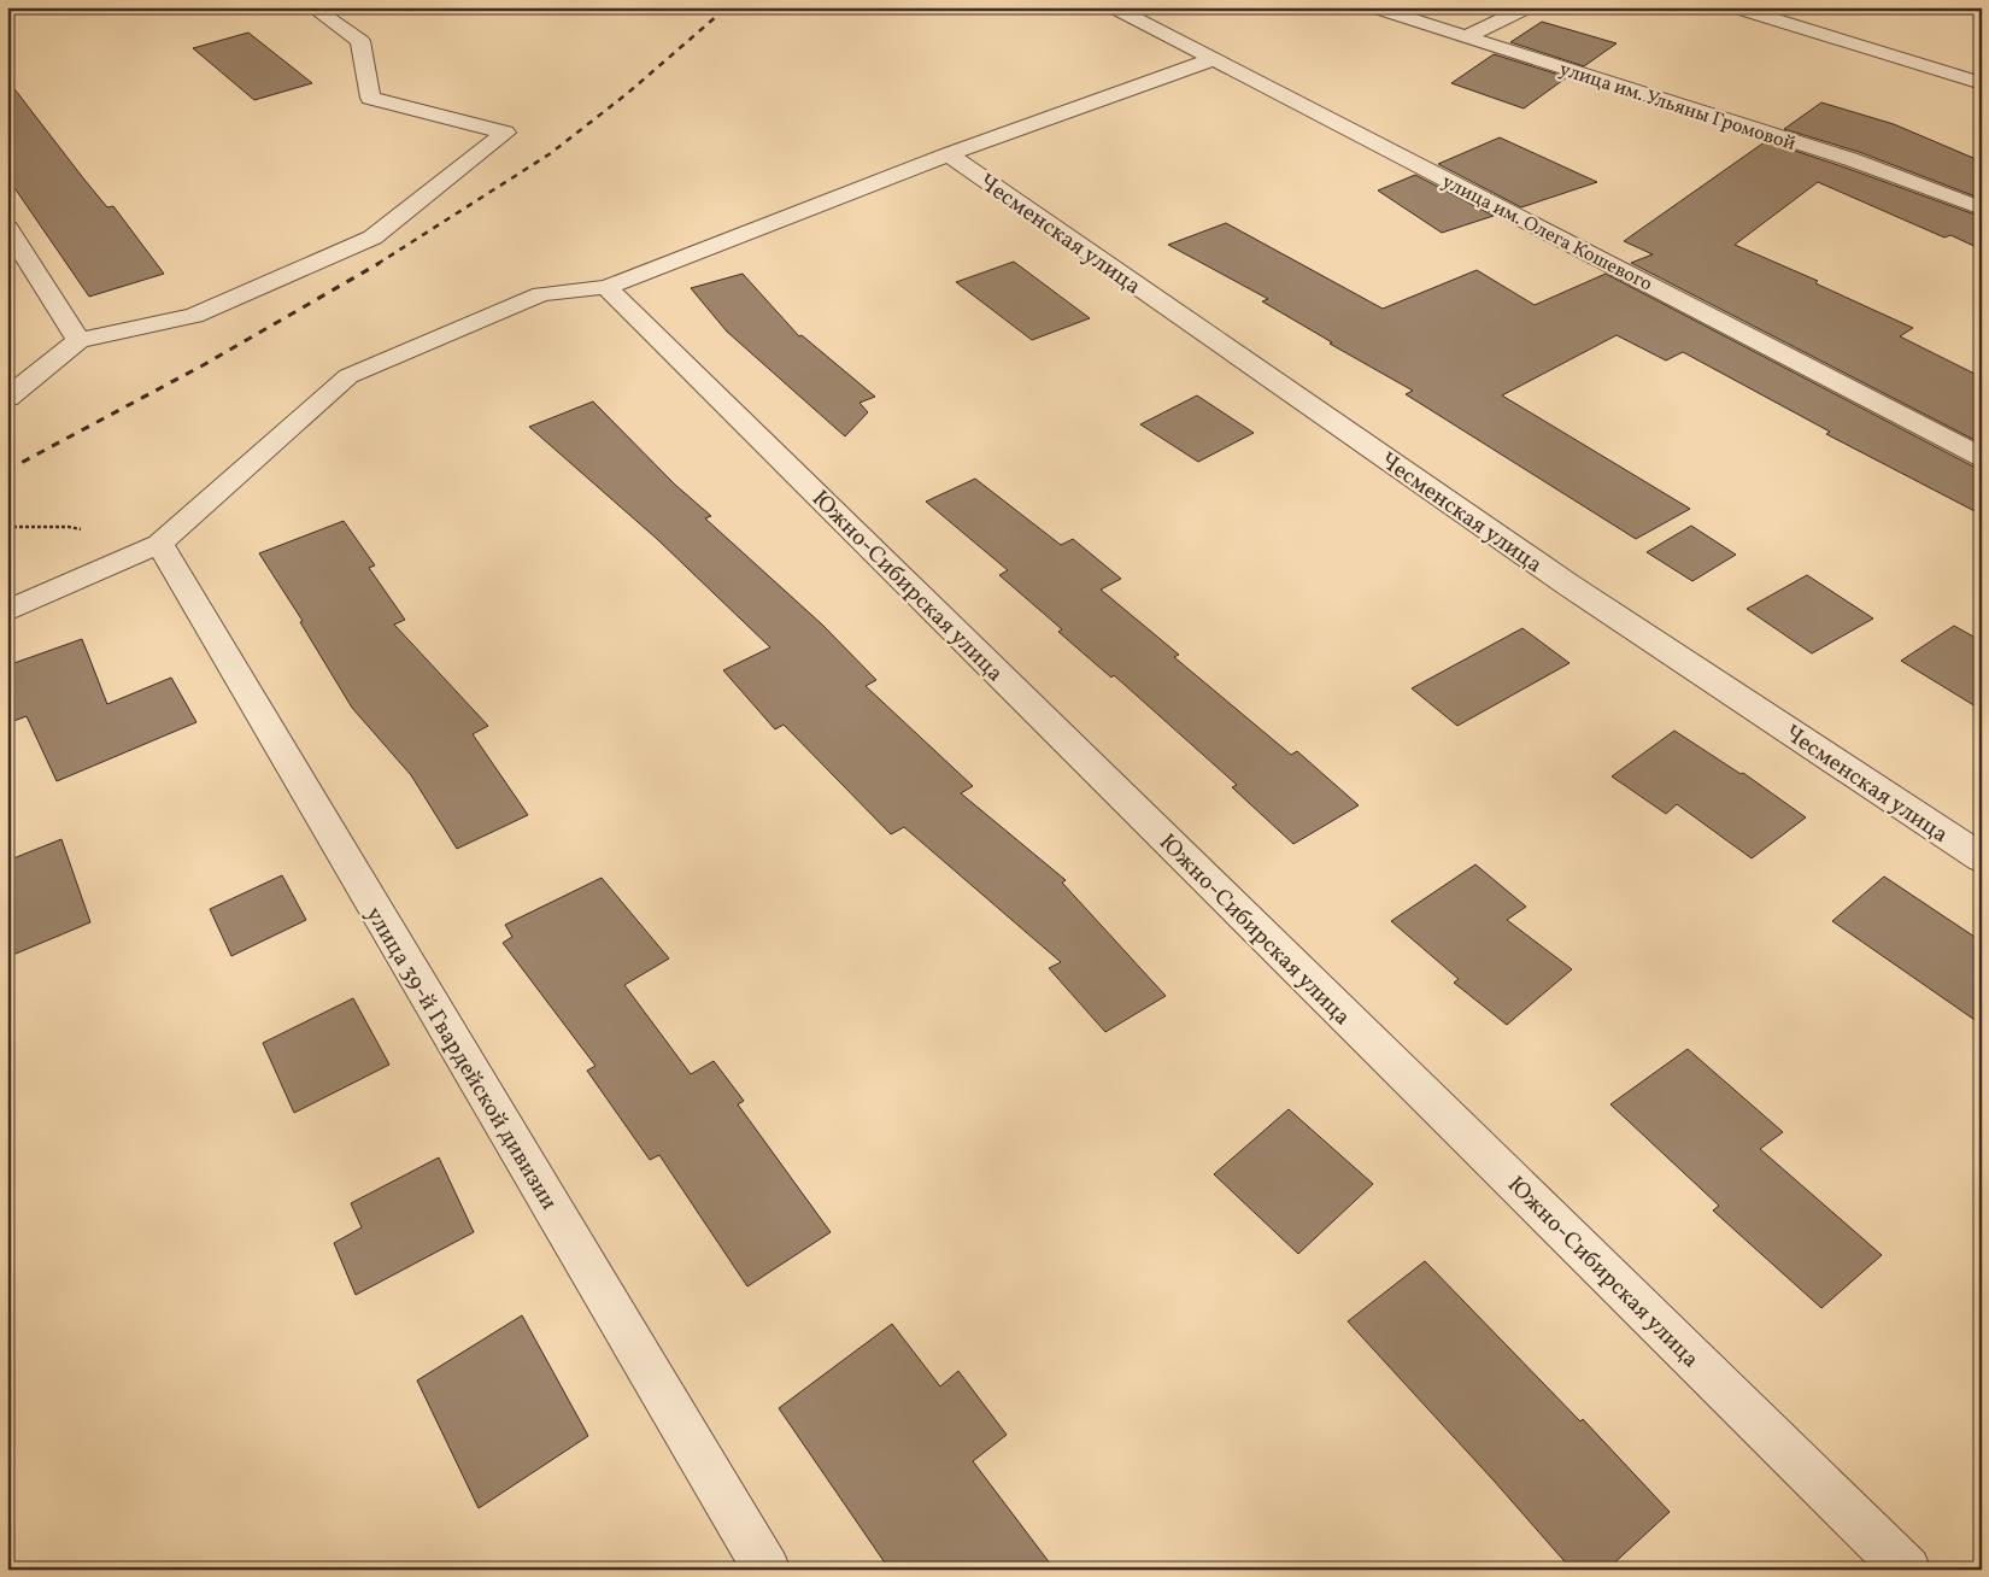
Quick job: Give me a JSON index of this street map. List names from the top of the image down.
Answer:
{
  "streets": {
    "street": [
      "улица им. Ульяны Громовой",
      "улица им. Олега Кошевого",
      "Чесменская улица",
      "Южно-Сибирская улица",
      "улица 39-й Гвардейской дивизии"
    ]
  }
}
